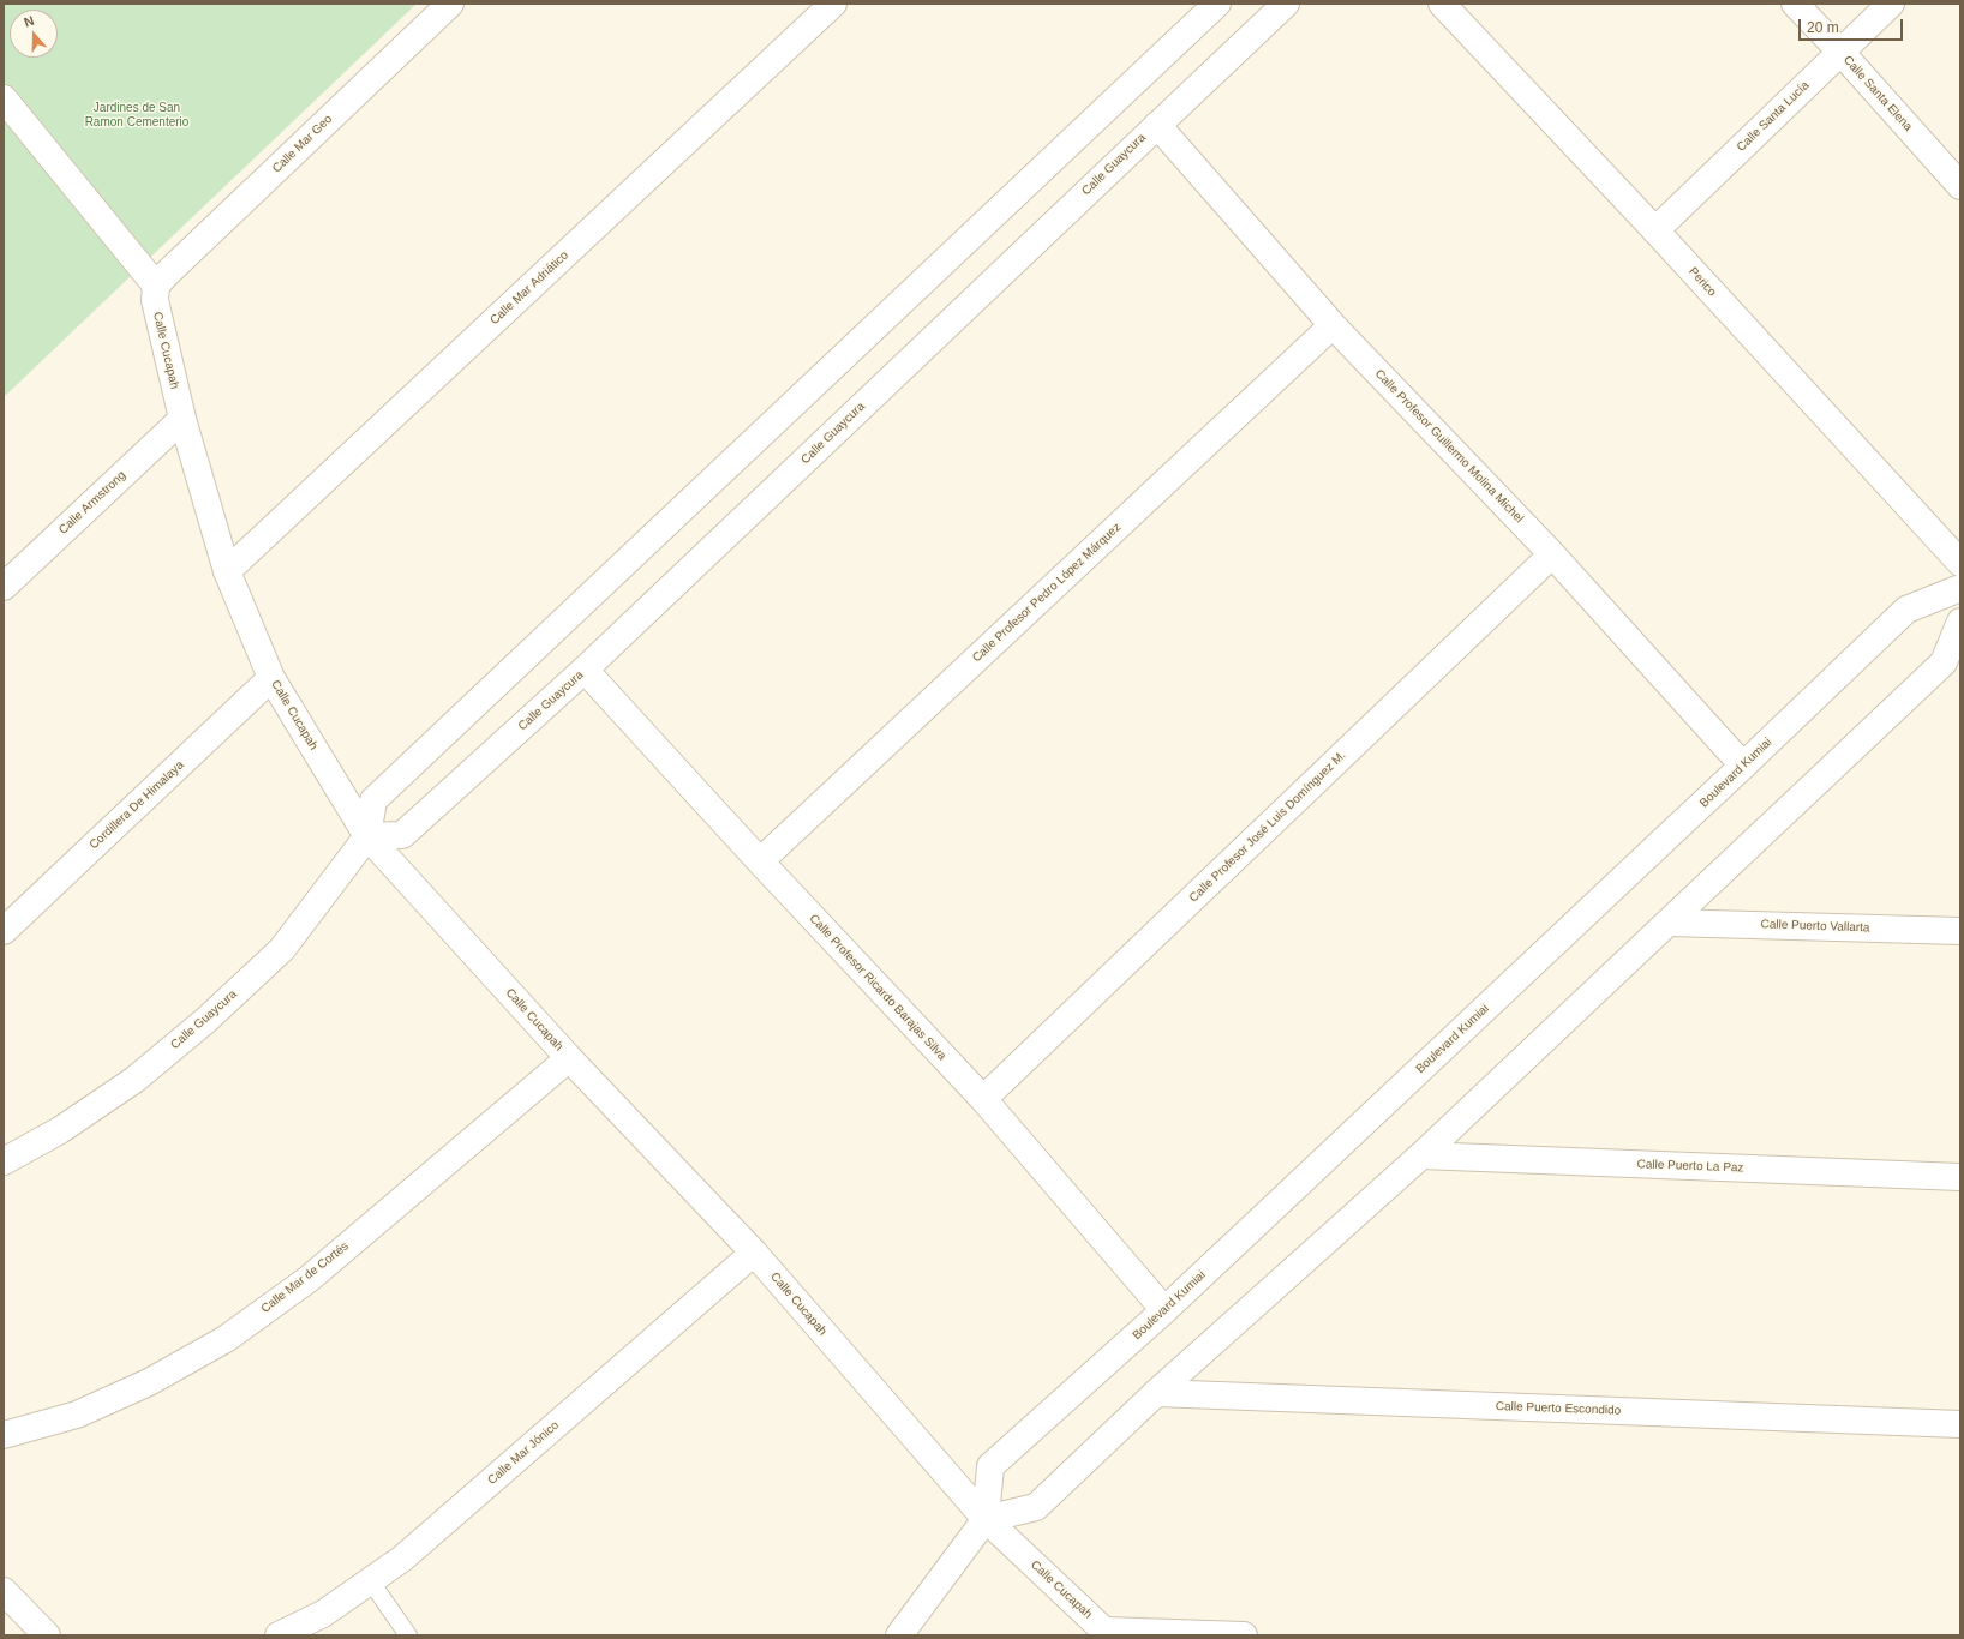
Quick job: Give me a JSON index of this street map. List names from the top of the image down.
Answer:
{
  "streets": {
    "street": [
      "Calle Santa Elena",
      "Calle Santa Lucía",
      "Calle Mar Geo",
      "Calle Guaycura",
      "Perico",
      "Calle Mar Adriático",
      "Calle Cucapah",
      "Calle Profesor Guillermo Molina Michel",
      "Calle Armstrong",
      "Calle Profesor Pedro López Márquez",
      "Boulevard Kumiai",
      "Cordillera De Himalaya",
      "Calle Profesor José Luis Domínguez M.",
      "Calle Puerto Vallarta",
      "Calle Profesor Ricardo Barajas Silva",
      "Calle Puerto La Paz",
      "Calle Mar de Cortés",
      "Calle Puerto Escondido",
      "Calle Mar Jónico"
    ]
  },
  "crossings": [
    ["Calle Santa Elena", "Calle Santa Lucía"],
    ["Calle Santa Lucía", "Perico"],
    ["Calle Mar Geo", "Calle Cucapah"],
    ["Calle Guaycura", "Calle Cucapah"],
    ["Calle Guaycura", "Calle Profesor Guillermo Molina Michel"],
    ["Calle Guaycura", "Calle Profesor Ricardo Barajas Silva"],
    ["Calle Mar Adriático", "Calle Cucapah"],
    ["Calle Cucapah", "Calle Armstrong"],
    ["Calle Cucapah", "Boulevard Kumiai"],
    ["Calle Cucapah", "Cordillera De Himalaya"],
    ["Calle Cucapah", "Calle Mar de Cortés"],
    ["Calle Cucapah", "Calle Mar Jónico"],
    ["Calle Profesor Guillermo Molina Michel", "Calle Profesor Pedro López Márquez"],
    ["Calle Profesor Guillermo Molina Michel", "Boulevard Kumiai"],
    ["Calle Profesor Guillermo Molina Michel", "Calle Profesor José Luis Domínguez M."],
    ["Calle Profesor Pedro López Márquez", "Calle Profesor Ricardo Barajas Silva"],
    ["Boulevard Kumiai", "Calle Profesor Ricardo Barajas Silva"],
    ["Calle Profesor José Luis Domínguez M.", "Calle Profesor Ricardo Barajas Silva"]
  ],
  "parks": ["Jardines de San Ramon Cementerio"],
  "scale_bar": "20 m",
  "north": "top"
}
